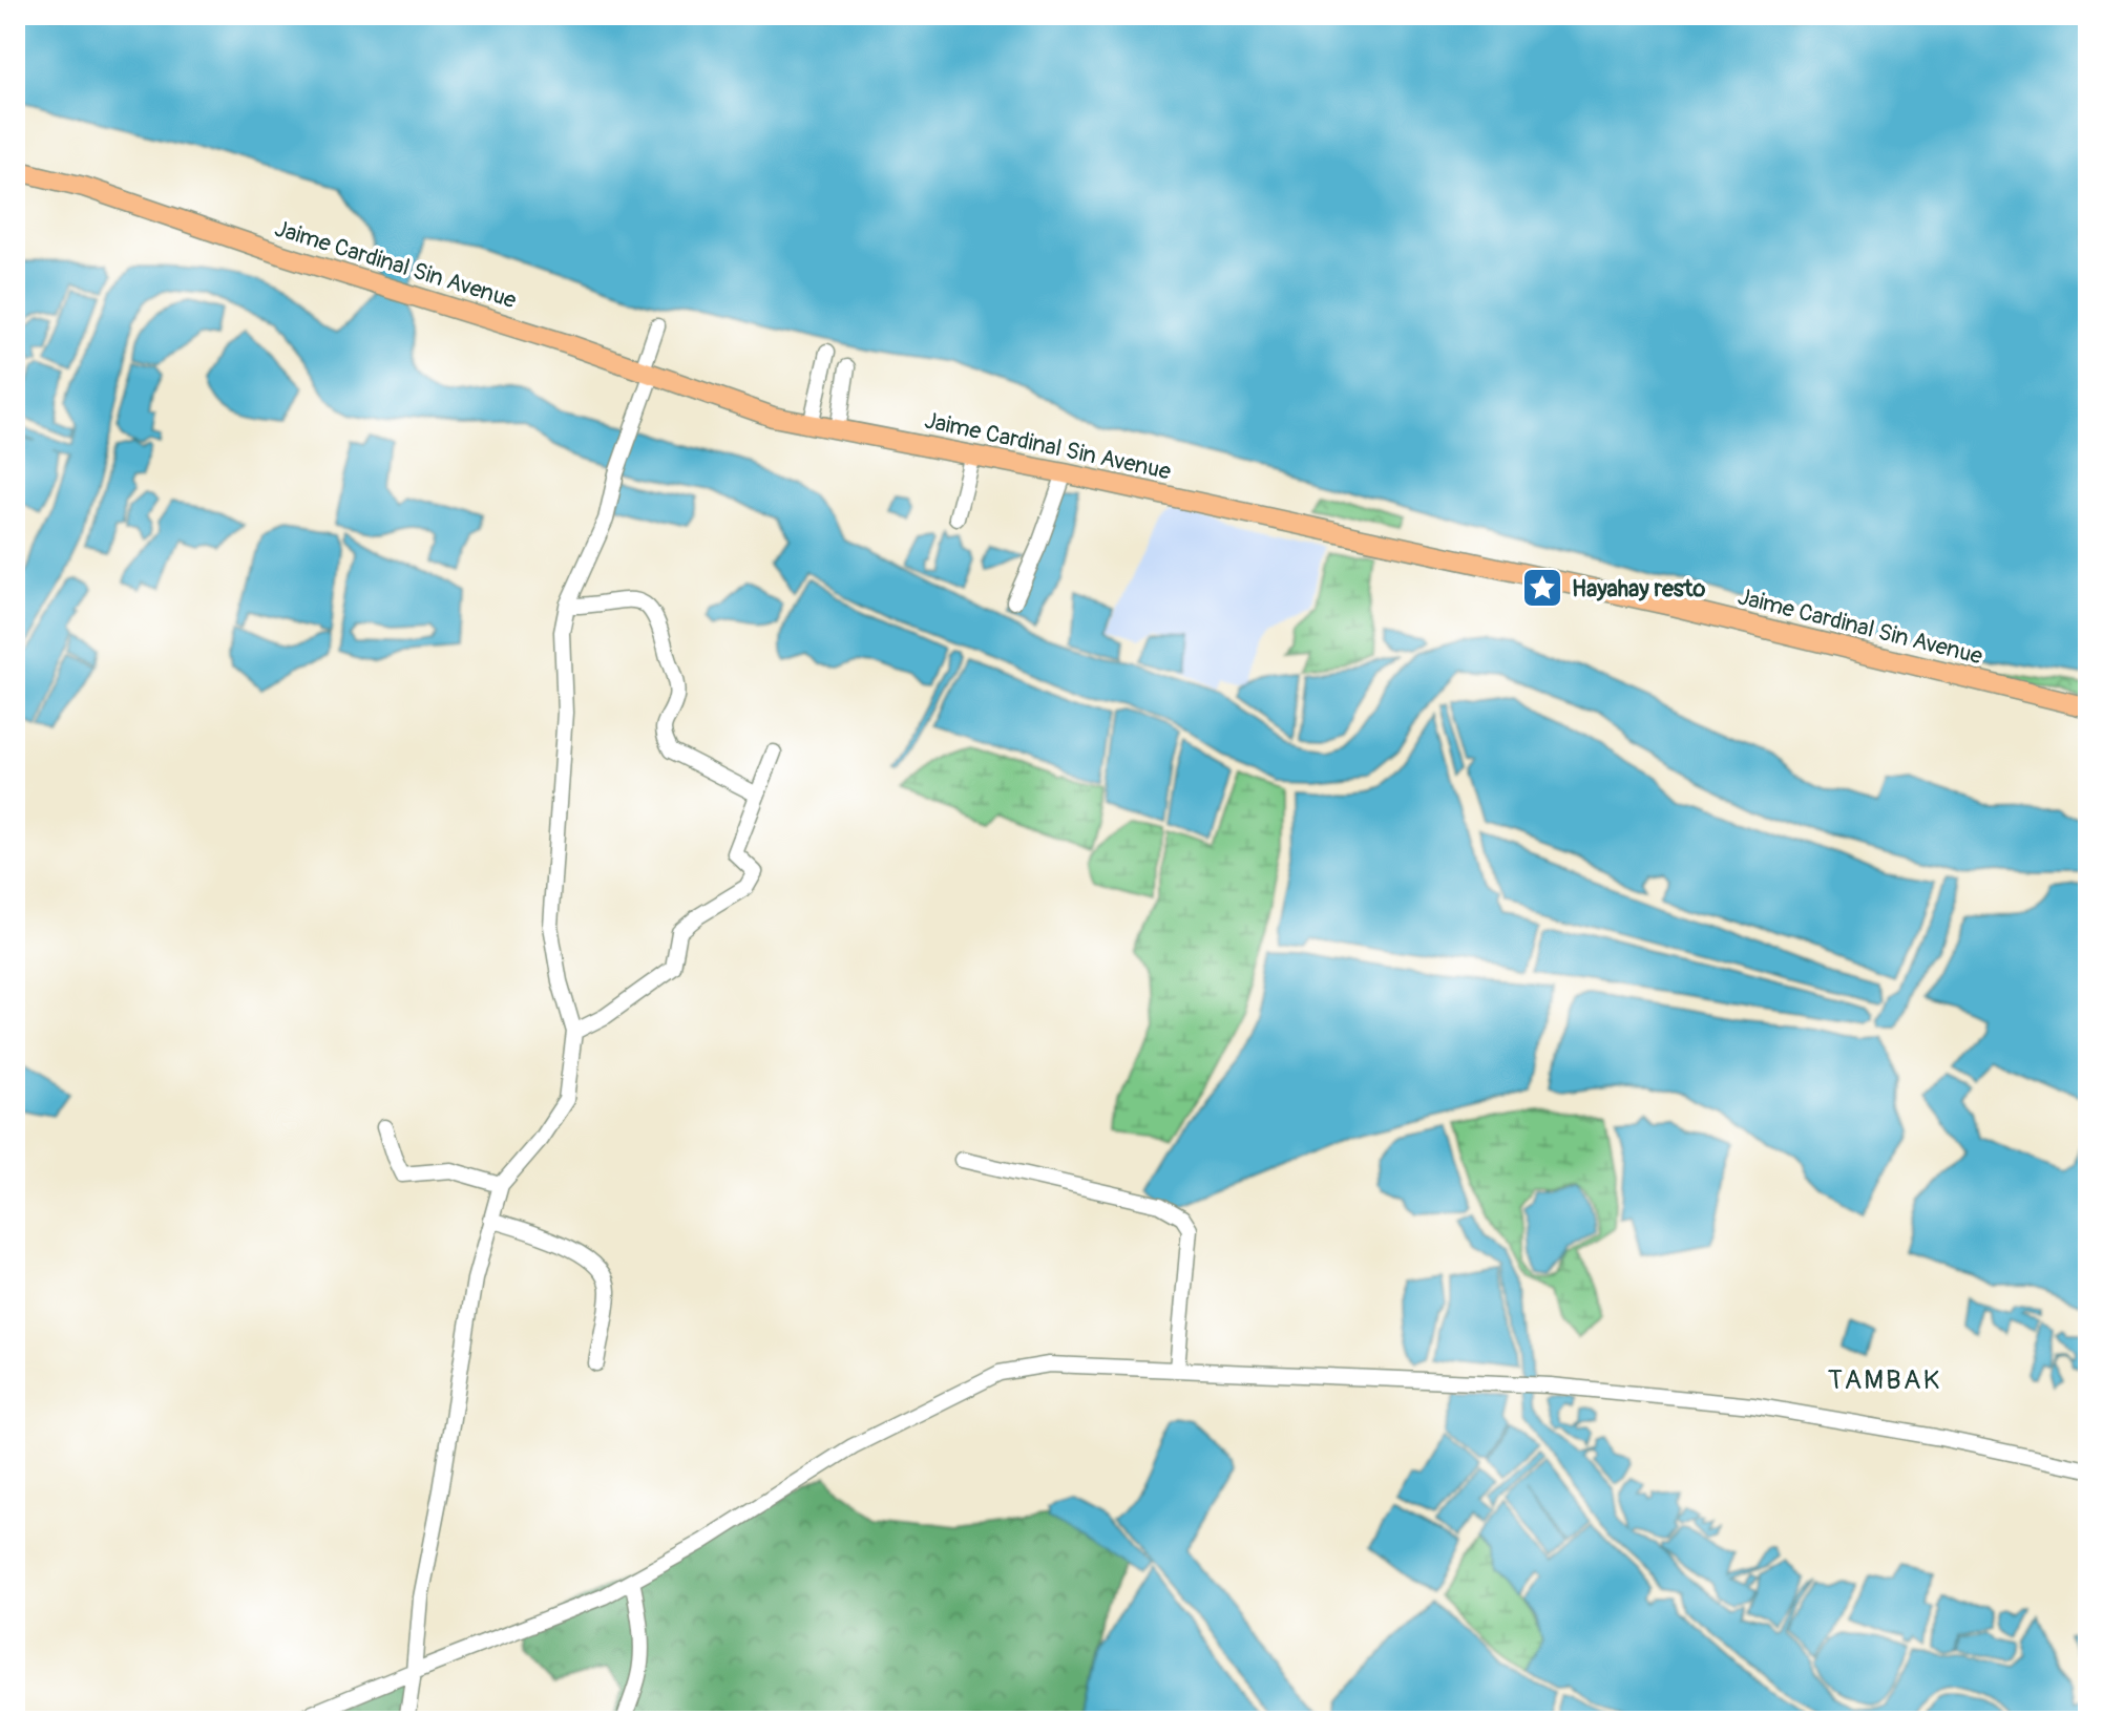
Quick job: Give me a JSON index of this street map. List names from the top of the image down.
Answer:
{
  "streets": {
    "main road": ["Jaime Cardinal Sin Avenue"]
  },
  "districts": ["TAMBAK"],
  "places": {
    "place": ["Hayahay resto"]
  }
}
